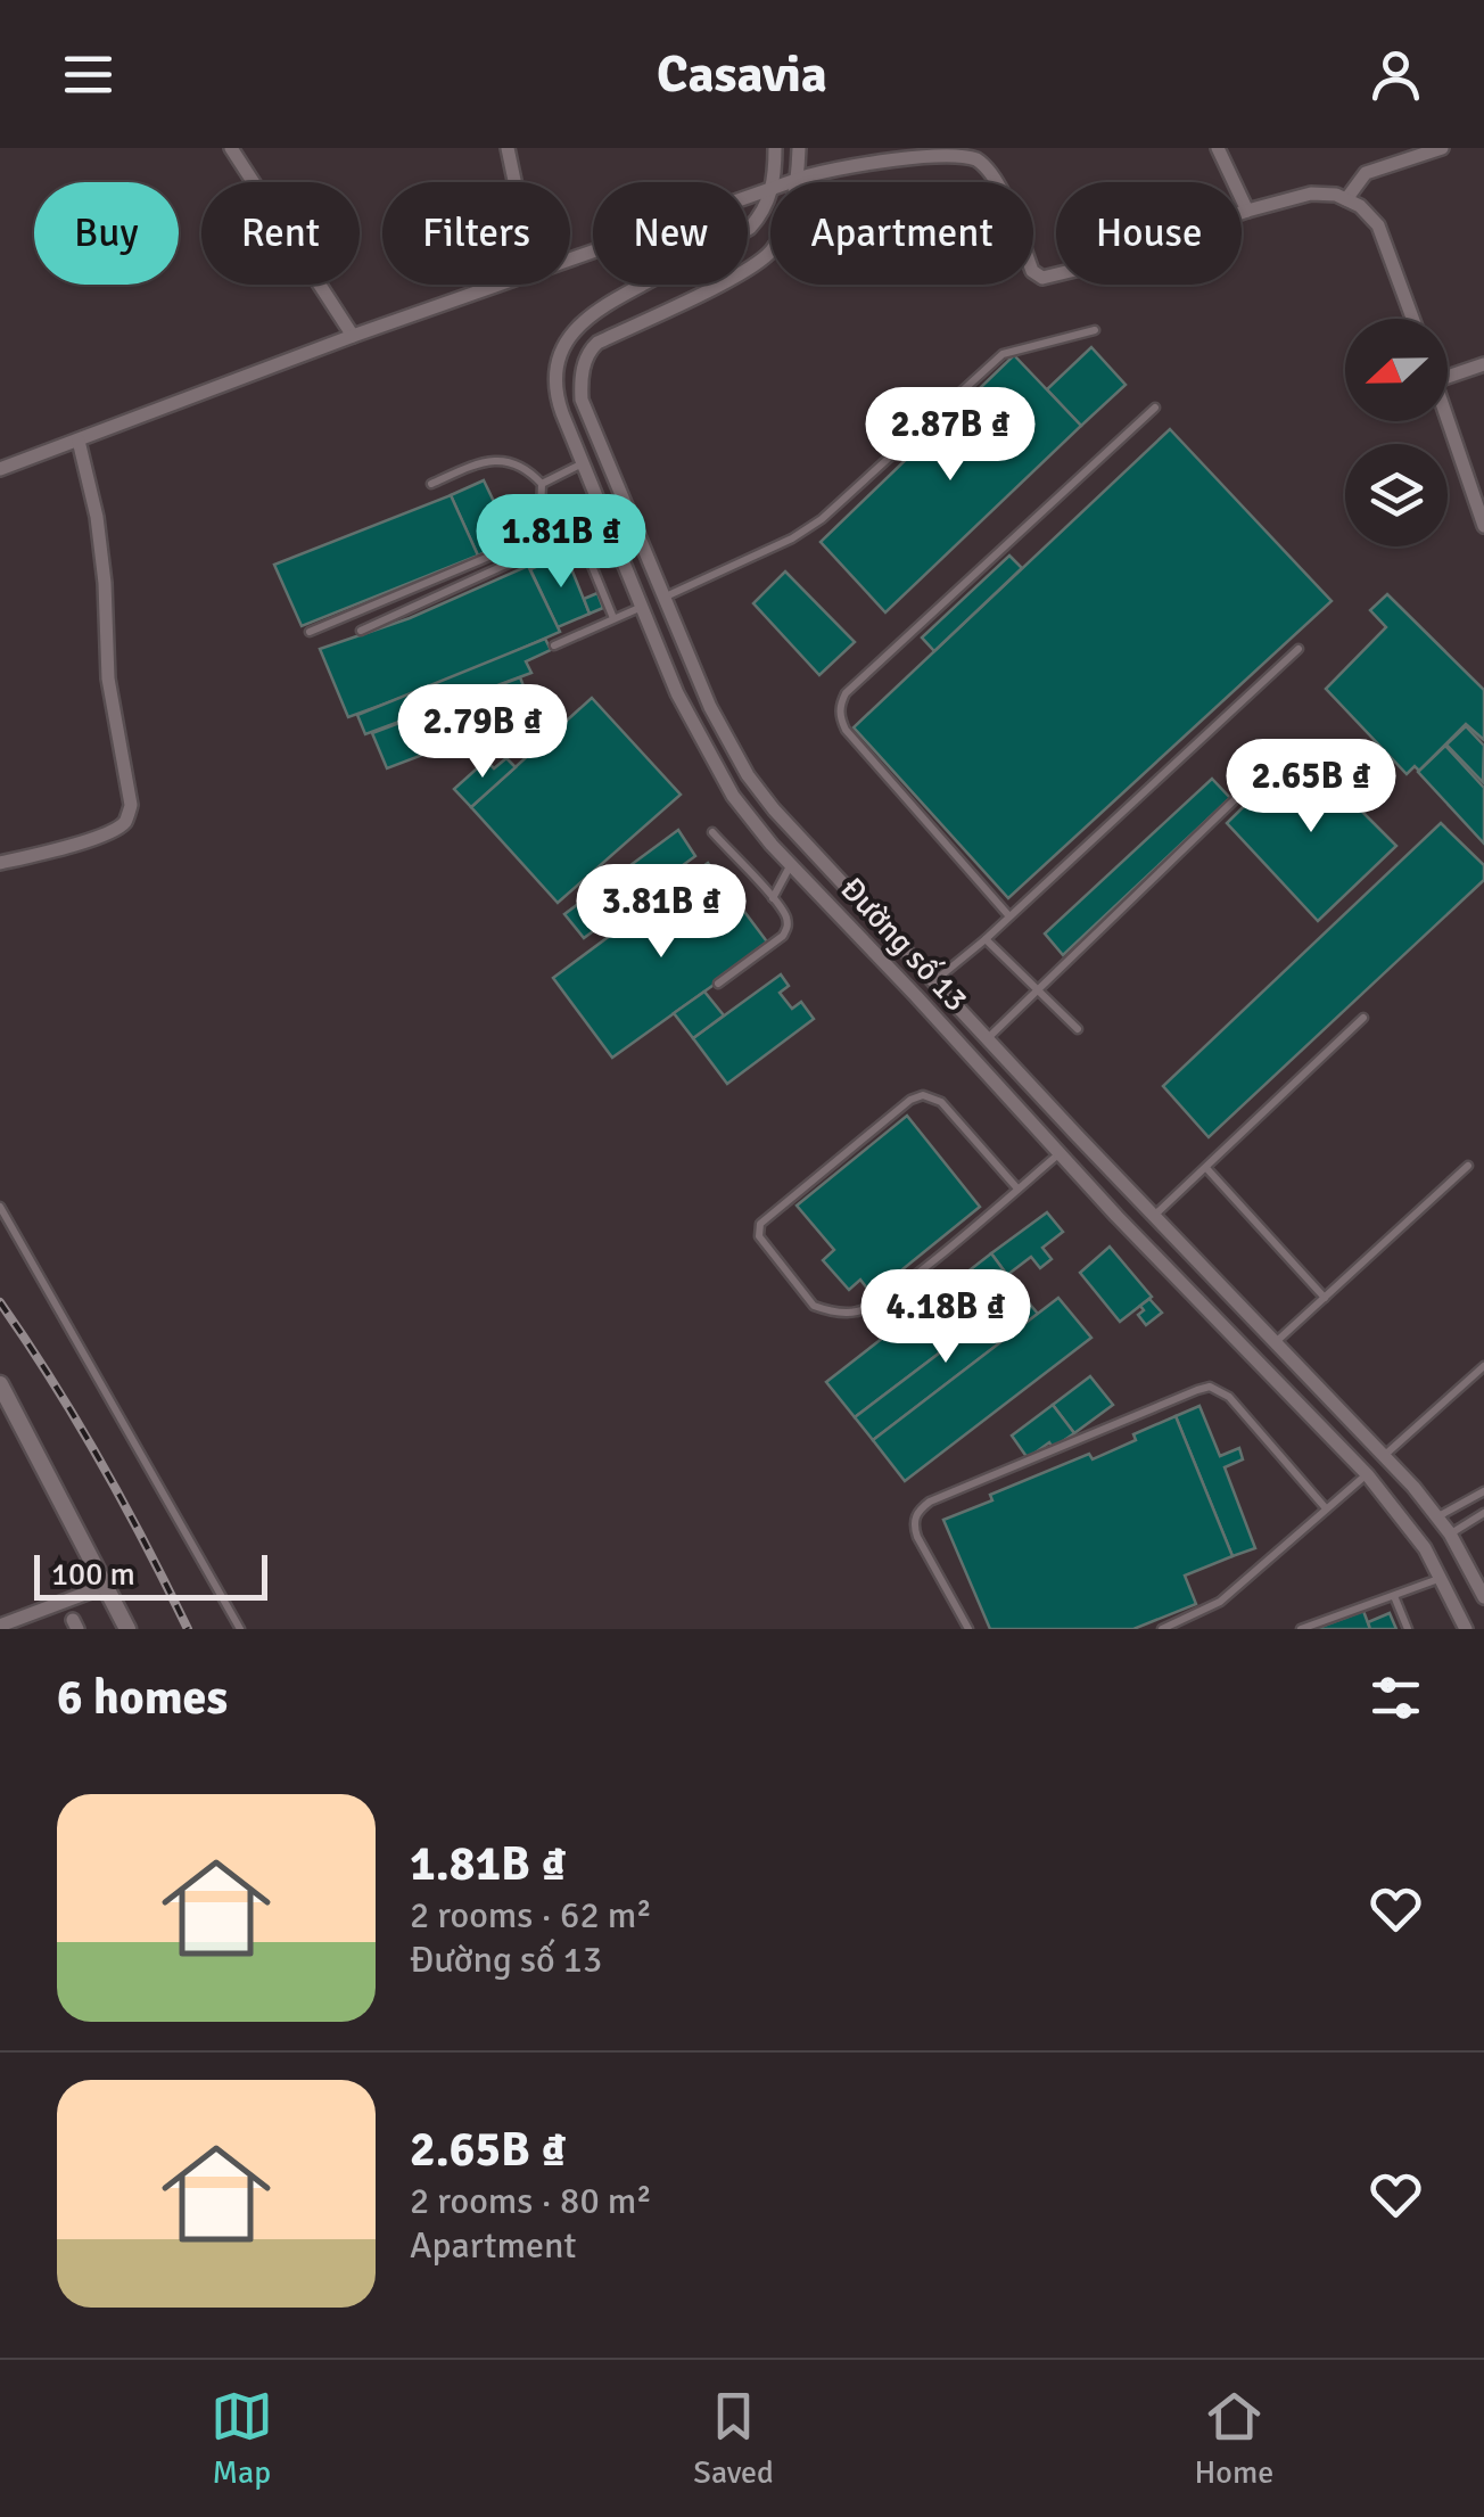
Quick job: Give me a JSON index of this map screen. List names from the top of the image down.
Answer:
{
  "streets": {
    "street": ["Đường số 13"]
  },
  "scale_bar": "100 m",
  "north": "left",
  "page": {
    "header": "Casavia",
    "chip": [
      "Buy",
      "Rent",
      "Filters",
      "New",
      "Apartment",
      "House"
    ],
    "price": [
      "2.87B ₫",
      "1.81B ₫",
      "2.79B ₫",
      "2.65B ₫",
      "3.81B ₫",
      "4.18B ₫"
    ],
    "scale": "100 m",
    "heading": "6 homes",
    "list": [
      {
        "name": "1.81B ₫",
        "note": "2 rooms · 62 m² · Đường số 13"
      },
      {
        "name": "2.65B ₫",
        "note": "2 rooms · 80 m² · Apartment"
      }
    ],
    "tabs": ["Map", "Saved", "Home"]
  }
}
